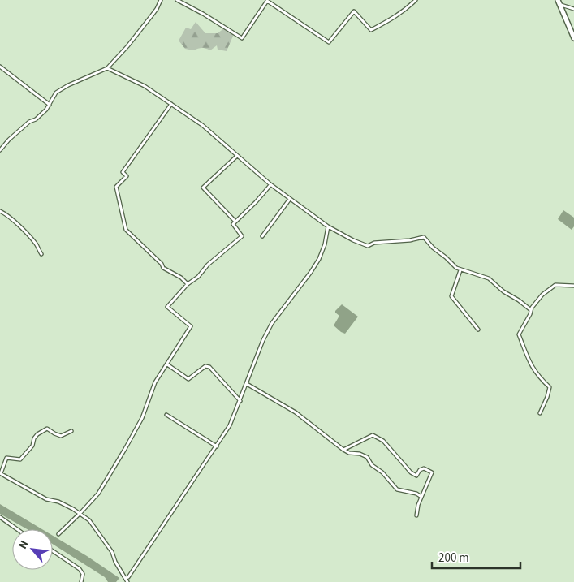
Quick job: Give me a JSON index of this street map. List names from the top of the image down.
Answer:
{
  "scale_bar": "200 m",
  "north": "top left"
}
